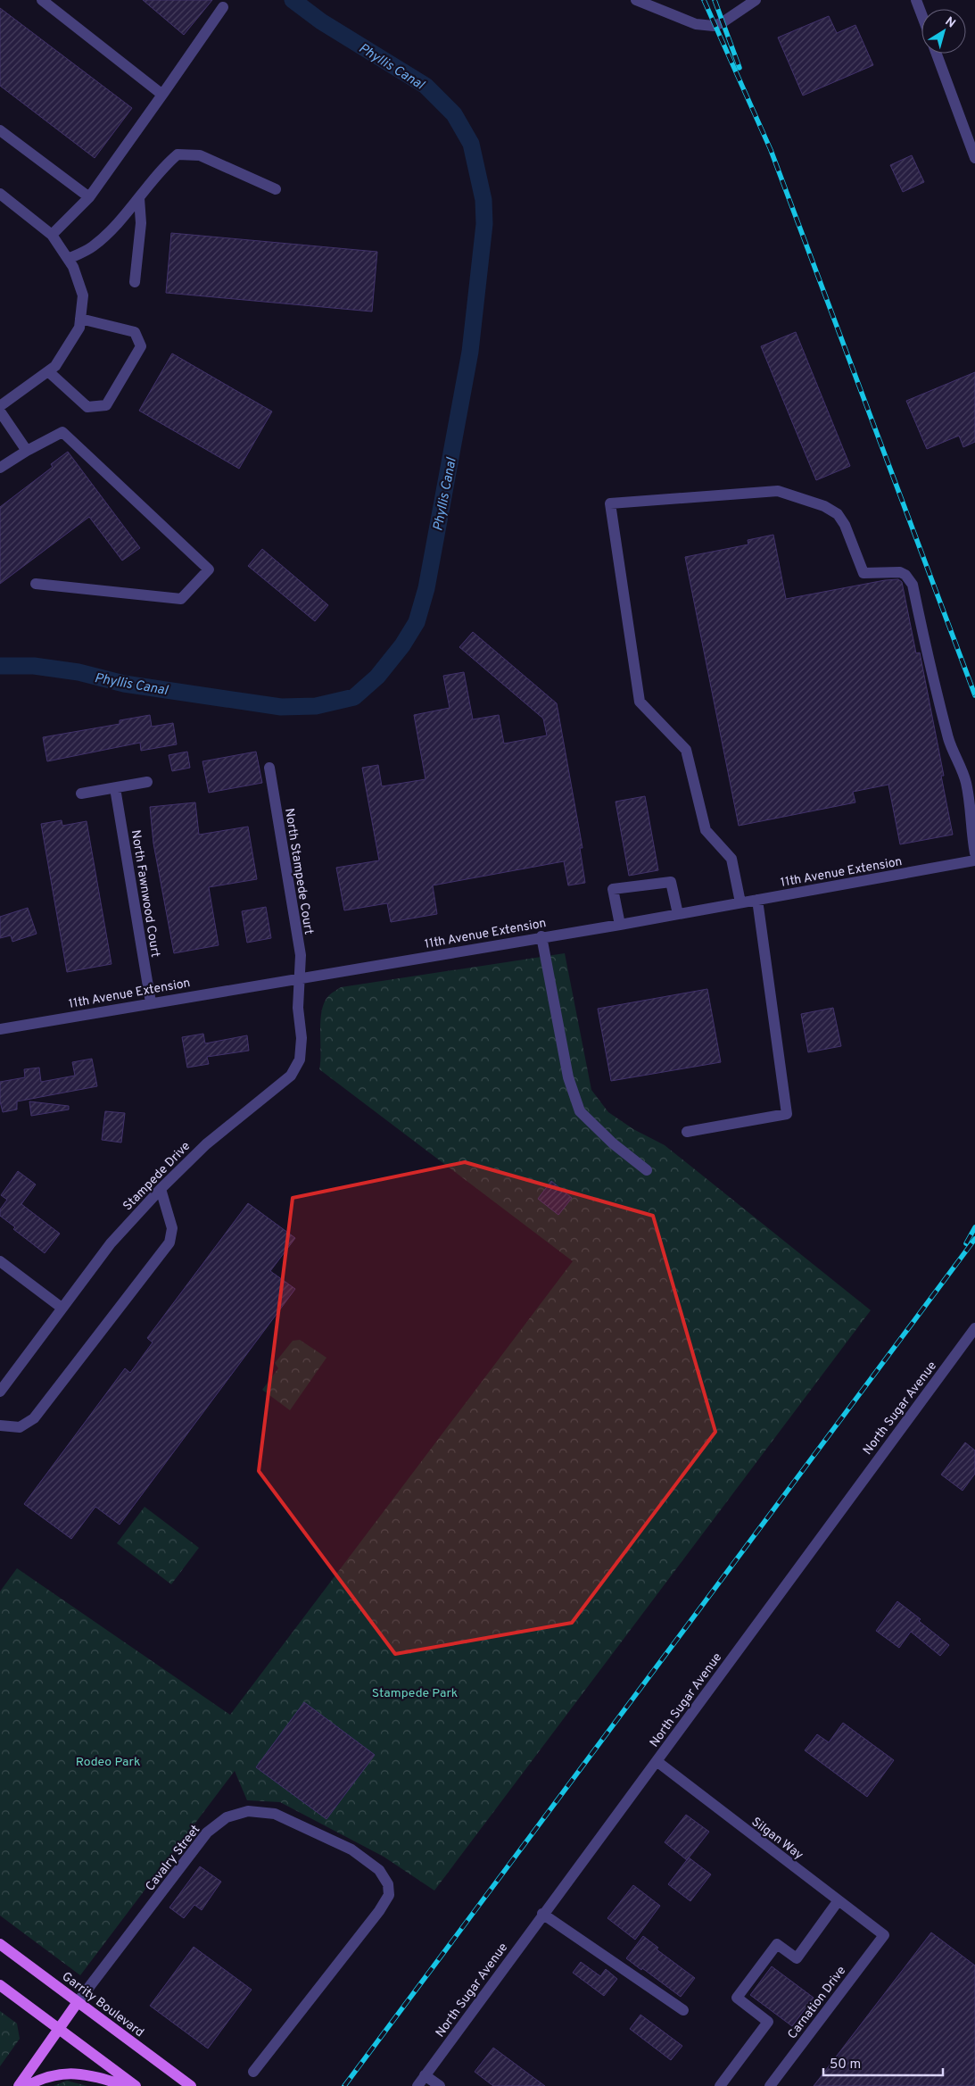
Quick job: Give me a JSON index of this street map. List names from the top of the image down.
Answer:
{
  "streets": {
    "main road": ["Garrity Boulevard"],
    "street": [
      "North Stampede Court",
      "11th Avenue Extension",
      "North Fawnwood Court",
      "Stampede Drive",
      "North Sugar Avenue",
      "Silgan Way",
      "Cavalry Street",
      "Carnation Drive"
    ]
  },
  "crossings": [
    ["North Stampede Court", "11th Avenue Extension"],
    ["North Stampede Court", "Stampede Drive"],
    ["11th Avenue Extension", "North Fawnwood Court"],
    ["11th Avenue Extension", "Stampede Drive"],
    ["North Sugar Avenue", "Silgan Way"],
    ["Silgan Way", "Carnation Drive"],
    ["Cavalry Street", "Garrity Boulevard"]
  ],
  "water": ["Phyllis Canal"],
  "parks": ["Stampede Park", "Rodeo Park"],
  "scale_bar": "50 m",
  "north": "top right"
}
